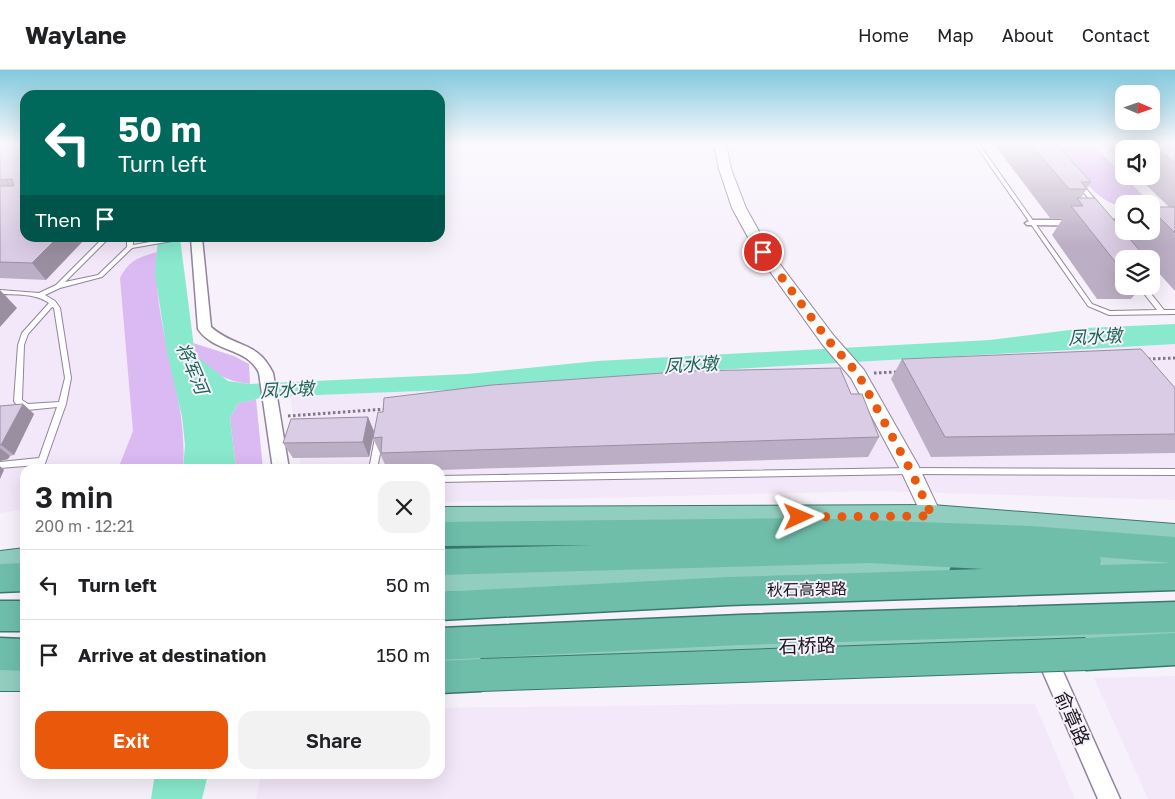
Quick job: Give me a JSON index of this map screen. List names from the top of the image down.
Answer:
{
  "streets": {
    "highway": ["秋石高架路"],
    "main road": ["石桥路"],
    "street": ["俞章路"]
  },
  "crossings": [
    ["石桥路", "俞章路"]
  ],
  "water": ["凤水墩", "将军河"],
  "north": "right",
  "page": {
    "header": "Waylane",
    "nav": [
      "Home",
      "Map",
      "About",
      "Contact"
    ],
    "turn": ["50 m", "Turn left"],
    "then": "Then",
    "heading": ["3 min", "200 m · 12:21"],
    "list": [
      {
        "name": "Turn left",
        "value": "50 m"
      },
      {
        "name": "Arrive at destination",
        "value": "150 m"
      }
    ],
    "buttons": ["Exit", "Share"]
  }
}
